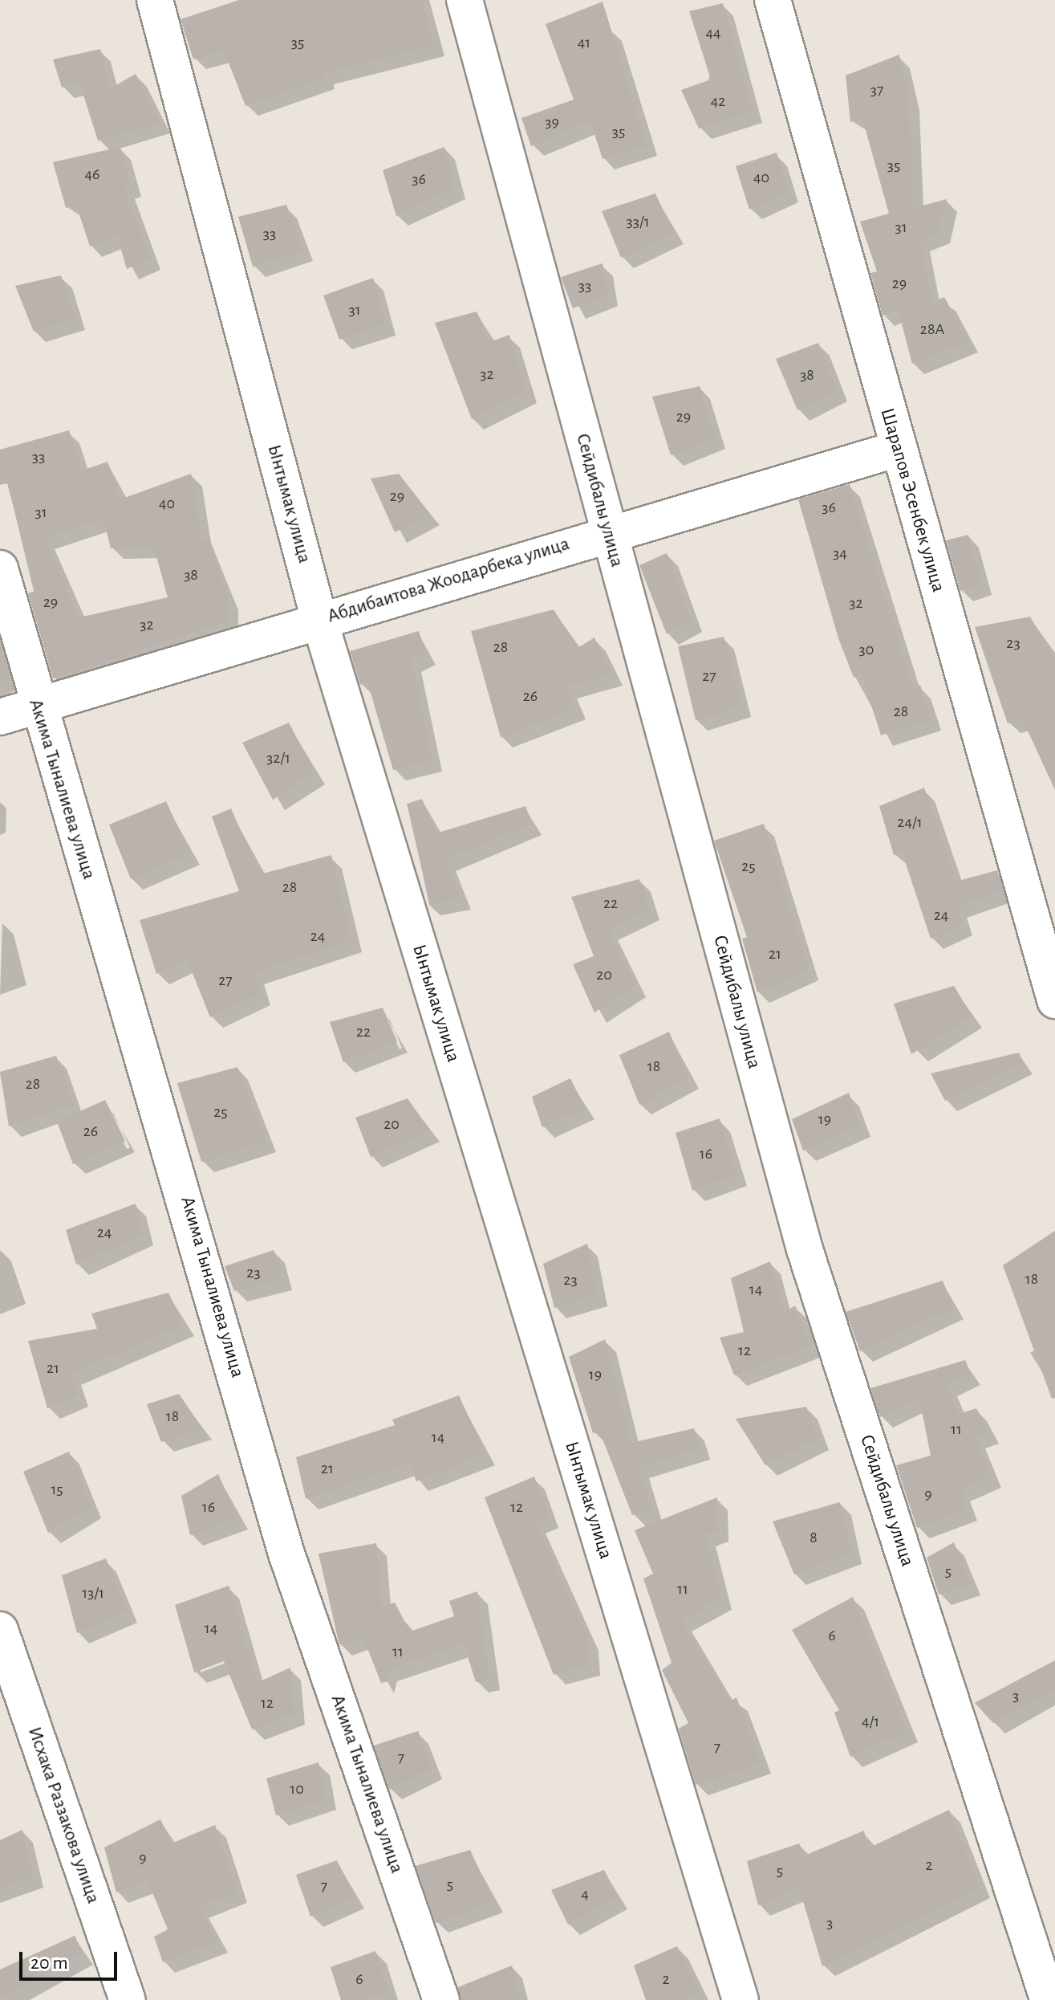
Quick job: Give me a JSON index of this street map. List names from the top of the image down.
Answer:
{
  "streets": {
    "street": [
      "Сейдибалы улица",
      "Шарапов Эсенбек улица",
      "Ынтымак улица",
      "Абдибаитова Жоодарбека улица",
      "Акима Тыналиева улица",
      "Исхака Раззакова улица"
    ]
  },
  "crossings": [
    ["Сейдибалы улица", "Абдибаитова Жоодарбека улица"],
    ["Шарапов Эсенбек улица", "Абдибаитова Жоодарбека улица"],
    ["Ынтымак улица", "Абдибаитова Жоодарбека улица"],
    ["Абдибаитова Жоодарбека улица", "Акима Тыналиева улица"]
  ],
  "house_numbers": [
    "44",
    "35",
    "41",
    "37",
    "42",
    "39",
    "35",
    "35",
    "46",
    "40",
    "36",
    "33/1",
    "31",
    "33",
    "29",
    "33",
    "31",
    "28А",
    "32",
    "38",
    "29",
    "33",
    "29",
    "40",
    "36",
    "31",
    "34",
    "38",
    "29",
    "32",
    "32",
    "23",
    "28",
    "30",
    "27",
    "26",
    "28",
    "32/1",
    "24/1",
    "25",
    "28",
    "22",
    "24",
    "24",
    "21",
    "20",
    "27",
    "22",
    "18",
    "28",
    "25",
    "19",
    "20",
    "26",
    "16",
    "24",
    "23",
    "18",
    "23",
    "14",
    "12",
    "21",
    "19",
    "18",
    "11",
    "14",
    "21",
    "15",
    "9",
    "16",
    "12",
    "8",
    "5",
    "11",
    "13/1",
    "14",
    "6",
    "11",
    "3",
    "12",
    "4/1",
    "7",
    "7",
    "10",
    "9",
    "2",
    "5",
    "5",
    "7",
    "4",
    "3",
    "6",
    "2"
  ],
  "scale_bar": "20 m"
}
